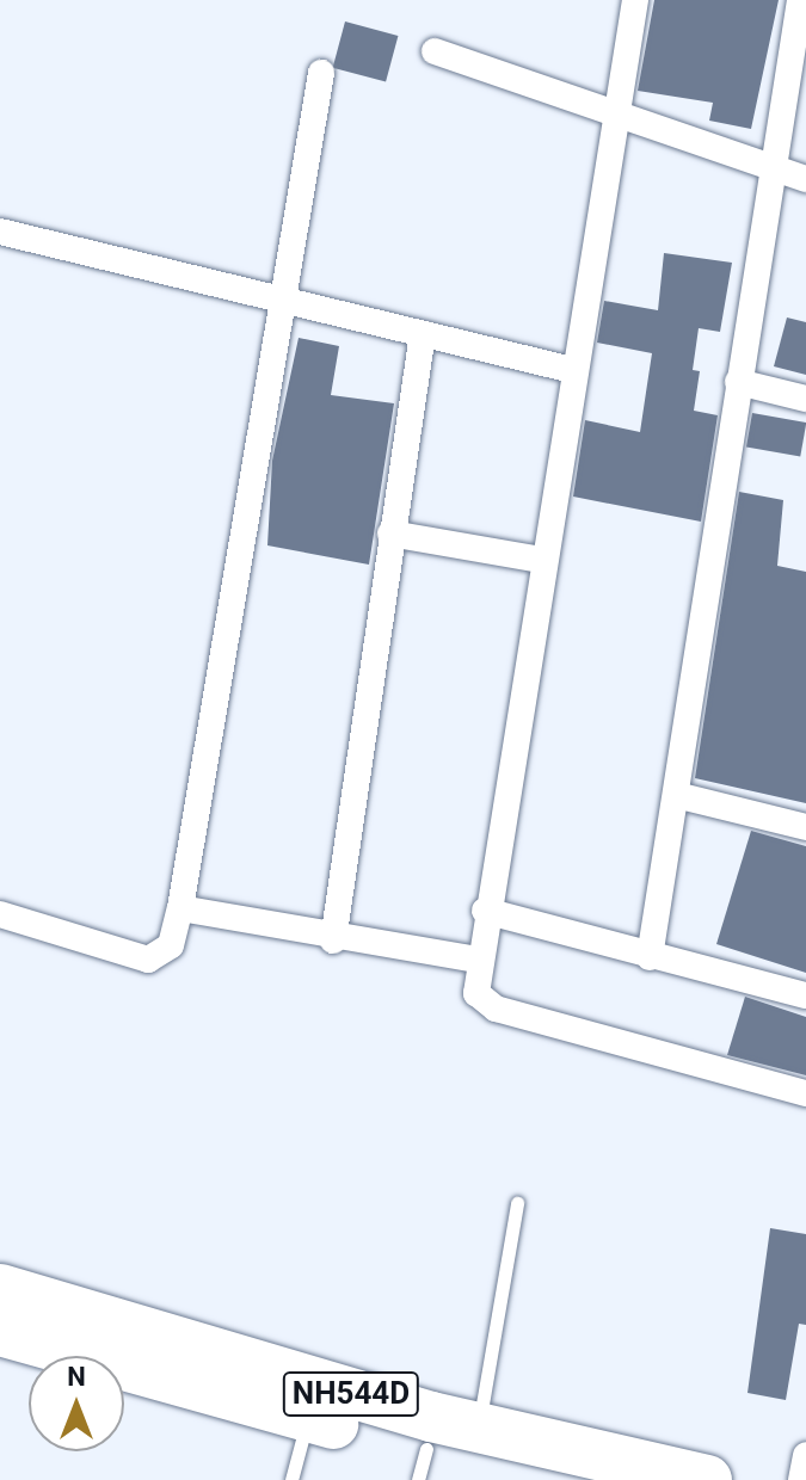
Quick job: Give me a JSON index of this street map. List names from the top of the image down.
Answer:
{
  "streets": {
    "highway": ["NH544D"]
  },
  "north": "top"
}
